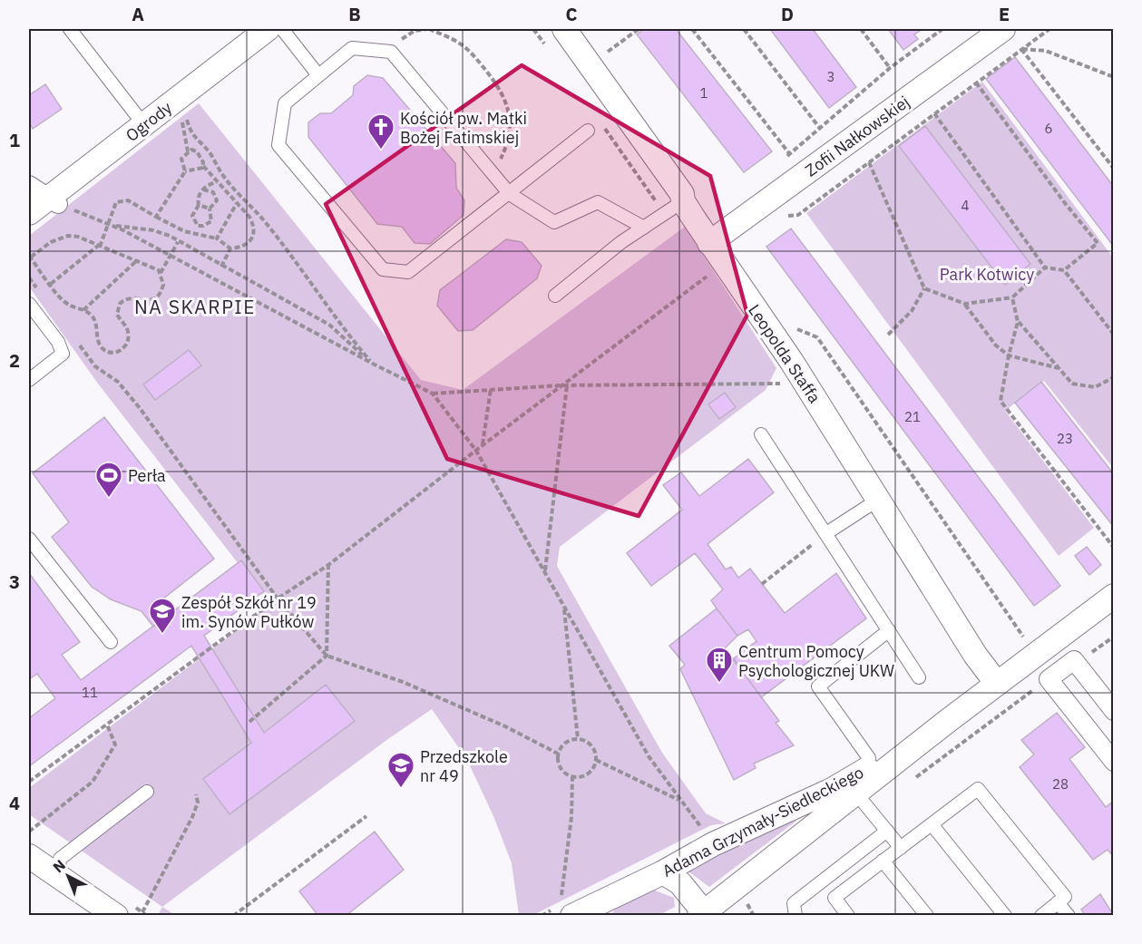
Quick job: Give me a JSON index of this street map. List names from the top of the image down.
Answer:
{
  "streets": {
    "street": [
      "Ogrody",
      "Zofii Nałkowskiej",
      "Leopolda Staffa",
      "Adama Grzymały-Siedleckiego"
    ]
  },
  "crossings": [
    ["Zofii Nałkowskiej", "Leopolda Staffa"],
    ["Leopolda Staffa", "Adama Grzymały-Siedleckiego"]
  ],
  "districts": ["NA SKARPIE"],
  "parks": ["Park Kotwicy"],
  "places": {
    "church": ["Kościół pw. Matki Bożej Fatimskiej"],
    "sports": ["Perła"],
    "school or university": ["Zespół Szkół nr 19 im. Synów Pułków", "Przedszkole nr 49"],
    "building": ["Centrum Pomocy Psychologicznej UKW"]
  },
  "house_numbers": [
    "3",
    "1",
    "6",
    "4",
    "21",
    "23",
    "11",
    "28"
  ],
  "north": "top left",
  "grid": {
    "columns": [
      "A",
      "B",
      "C",
      "D",
      "E"
    ],
    "rows": [
      "1",
      "2",
      "3",
      "4"
    ]
  }
}
